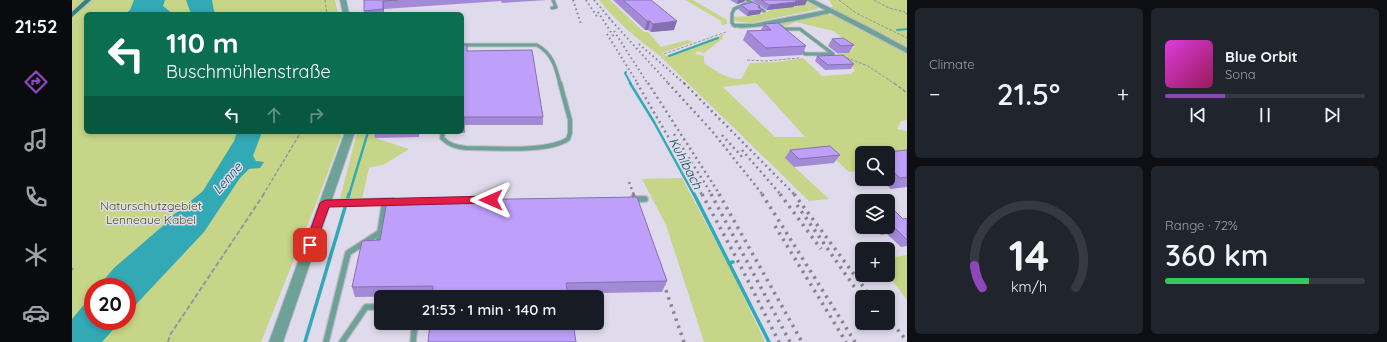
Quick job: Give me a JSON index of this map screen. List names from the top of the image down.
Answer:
{
  "water": ["Kuhlbach", "Lenne"],
  "parks": ["Naturschutzgebiet Lenneaue Kabel"],
  "page": {
    "tabs": "21:52",
    "tile": [
      "Climate",
      ["Range · 72%", "360 km"]
    ],
    "turn": ["110 m", "Buschmühlenstraße"],
    "song": ["Blue Orbit", "Sona"],
    "heat": ["−", "21.5°", "+"],
    "map_buttons": ["+", "−"],
    "limit": "20",
    "trip": "21:53 · 1 min · 140 m",
    "gauge": ["14", "km/h"]
  }
}
